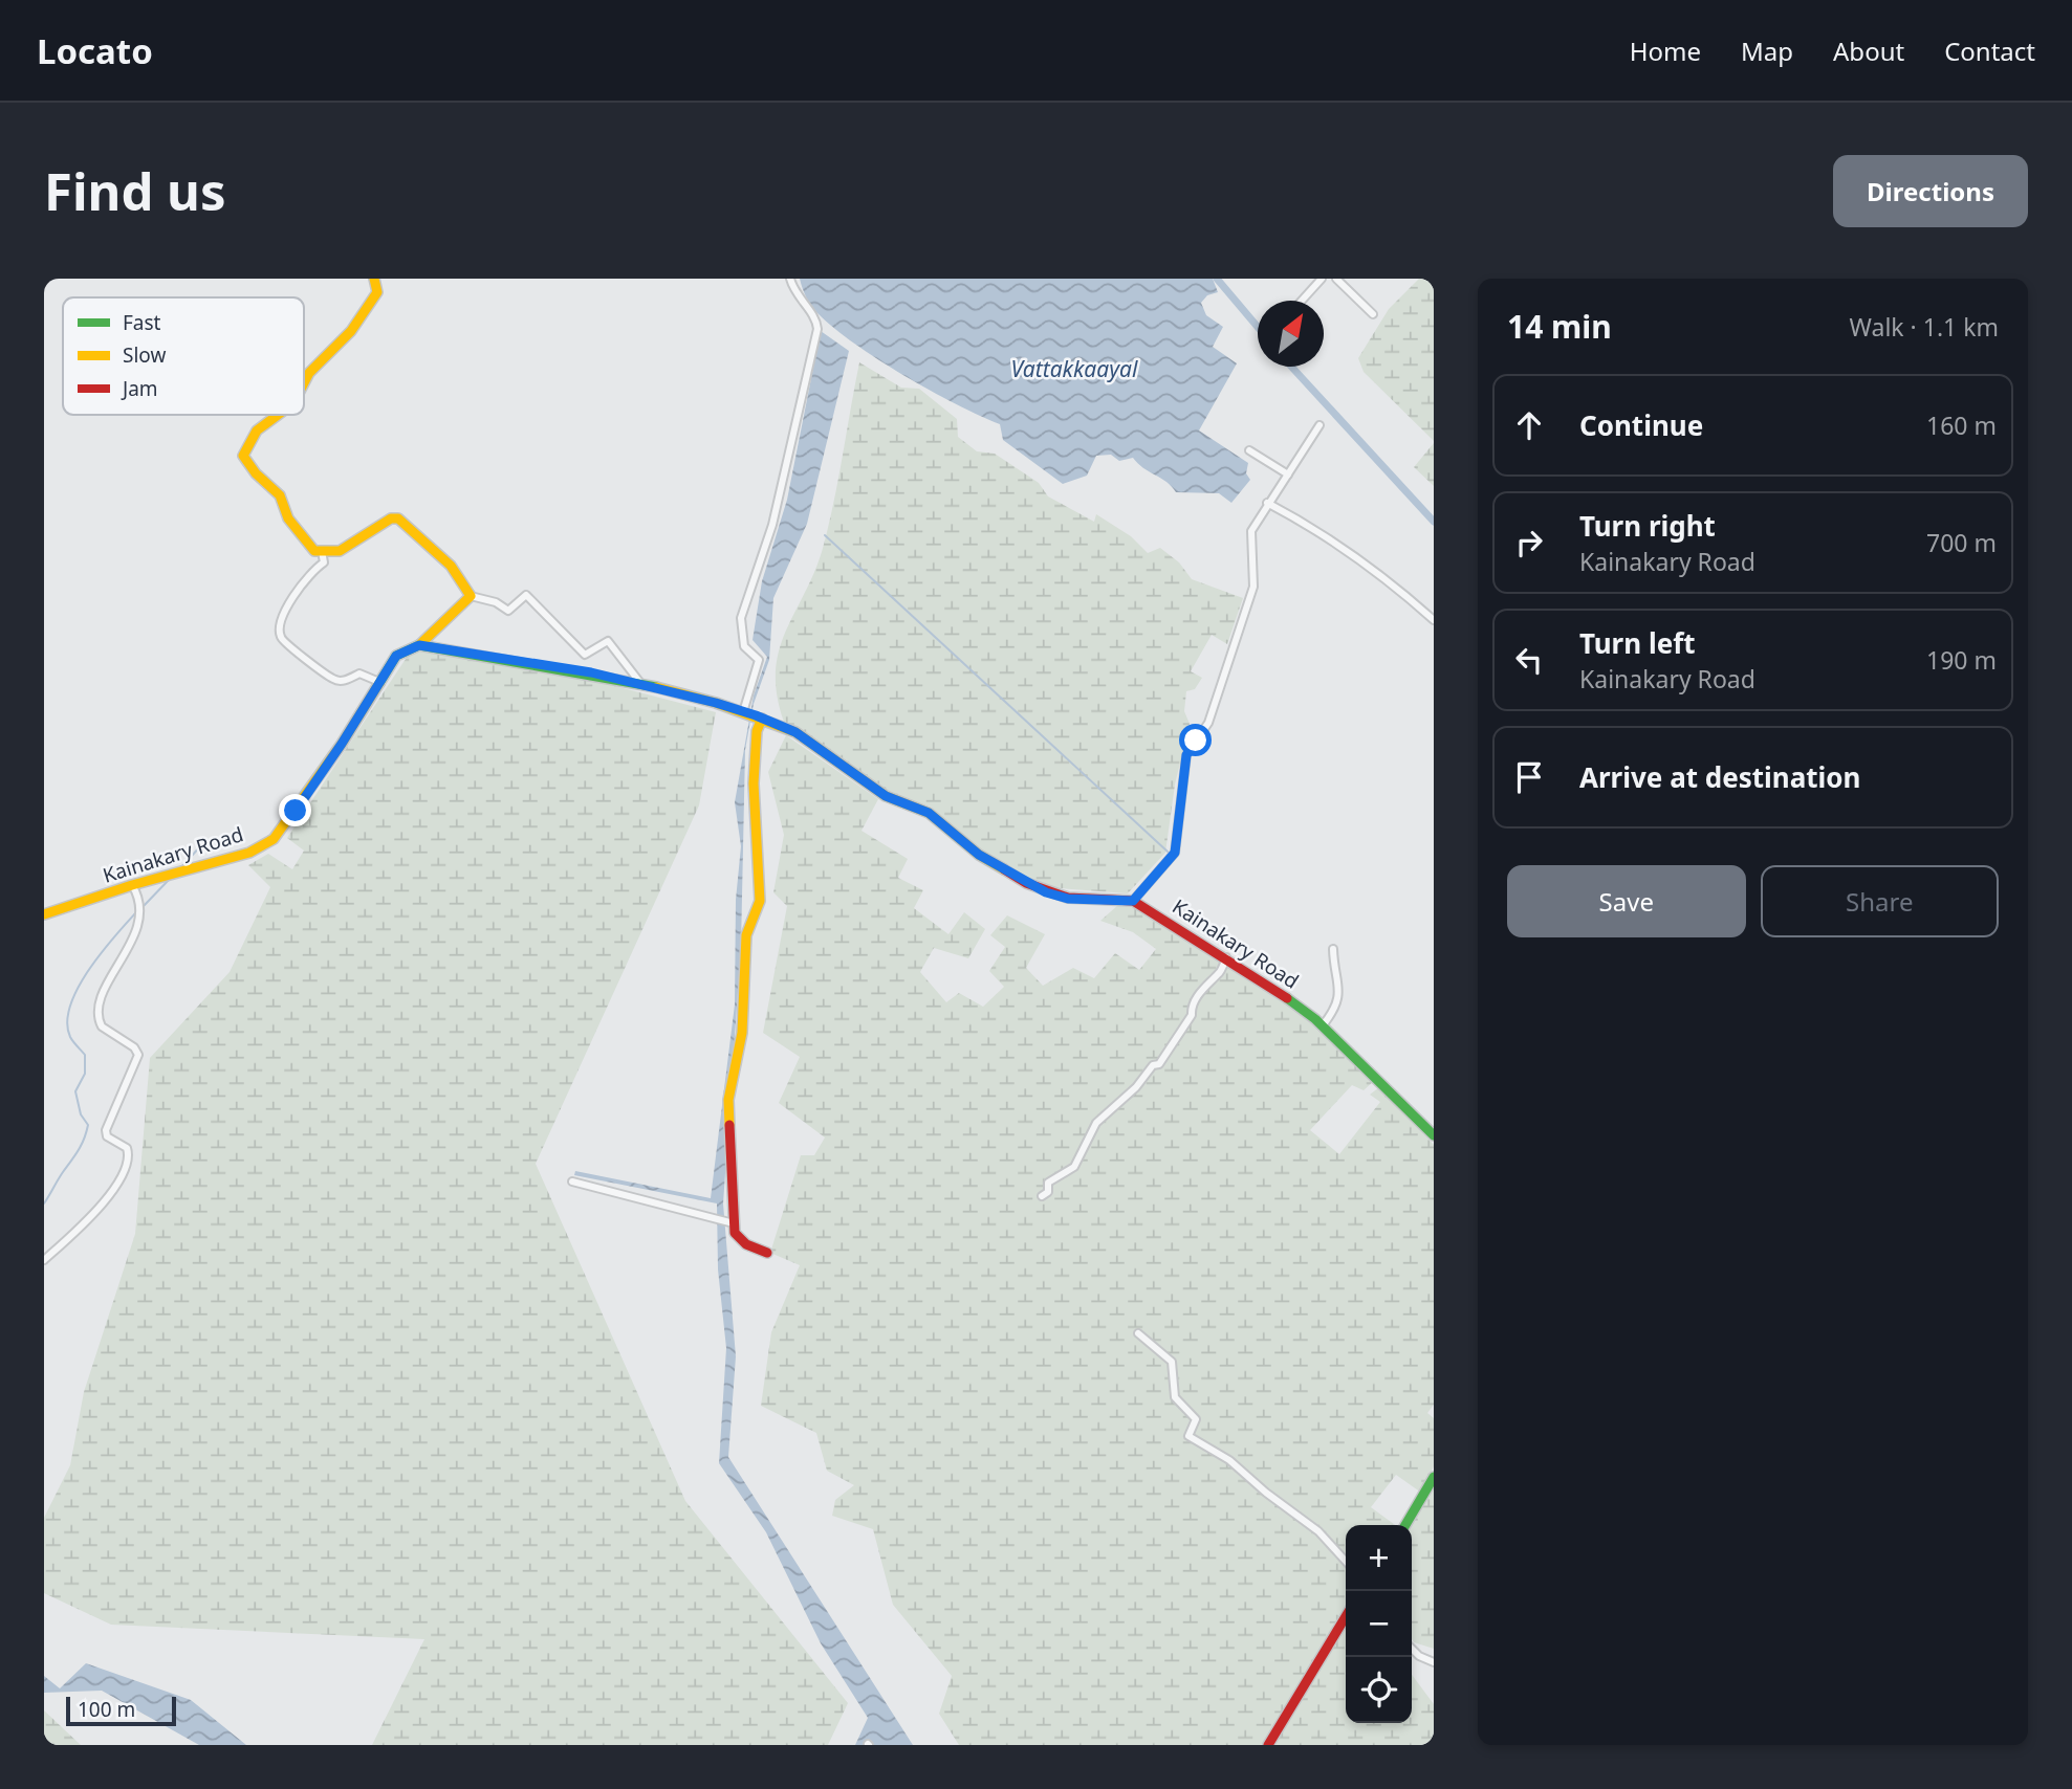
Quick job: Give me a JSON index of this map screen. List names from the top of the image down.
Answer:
{
  "streets": {
    "main road": ["Kainakary Road"]
  },
  "water": ["Vattakkaayal"],
  "legend": ["Fast", "Slow", "Jam"],
  "scale_bar": "100 m",
  "north": "top right",
  "page": {
    "header": "Locato",
    "nav": [
      "Home",
      "Map",
      "About",
      "Contact"
    ],
    "buttons": [
      "Directions",
      ["Save", "Share"]
    ],
    "title": "Find us",
    "heading": ["14 min", "Walk · 1.1 km"],
    "list": [
      ["Continue", "160 m"],
      ["Turn right", "Kainakary Road", "700 m"],
      ["Turn left", "Kainakary Road", "190 m"],
      "Arrive at destination"
    ],
    "map_buttons": ["+", "−"],
    "scale": "100 m"
  }
}
